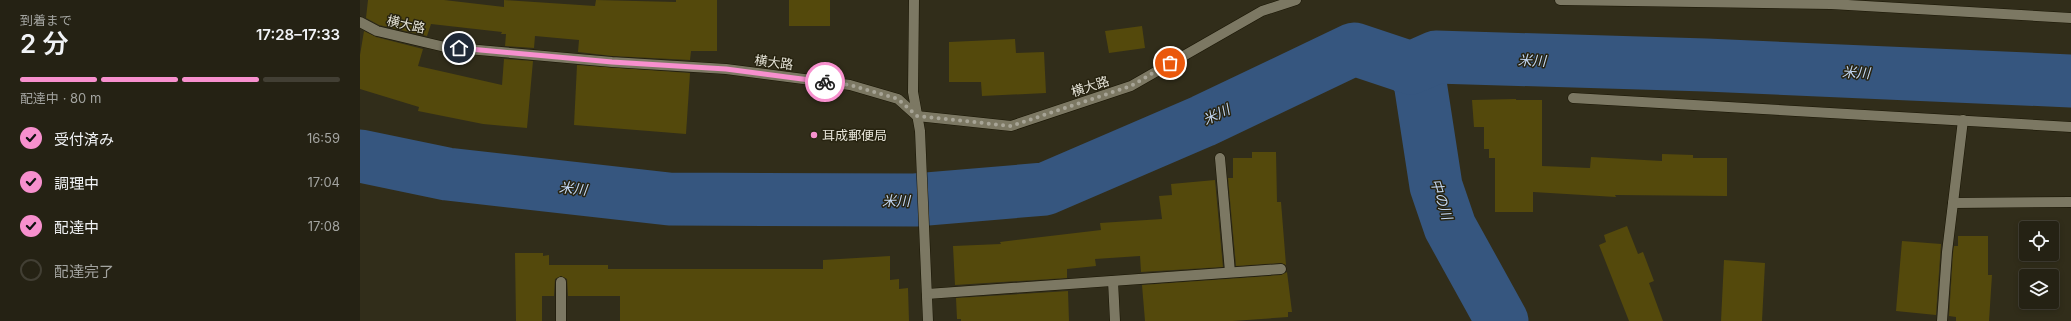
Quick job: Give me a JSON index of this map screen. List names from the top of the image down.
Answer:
{
  "streets": {
    "street": ["横大路"]
  },
  "water": ["米川", "中の川"],
  "places": ["耳成郵便局"],
  "page": {
    "heading": ["2 分", "到着まで", "17:28–17:33"],
    "bar": "配達中 · 80 m",
    "list": [
      ["受付済み", "16:59"],
      ["調理中", "17:04"],
      ["配達中", "17:08"],
      "配達完了"
    ]
  }
}
